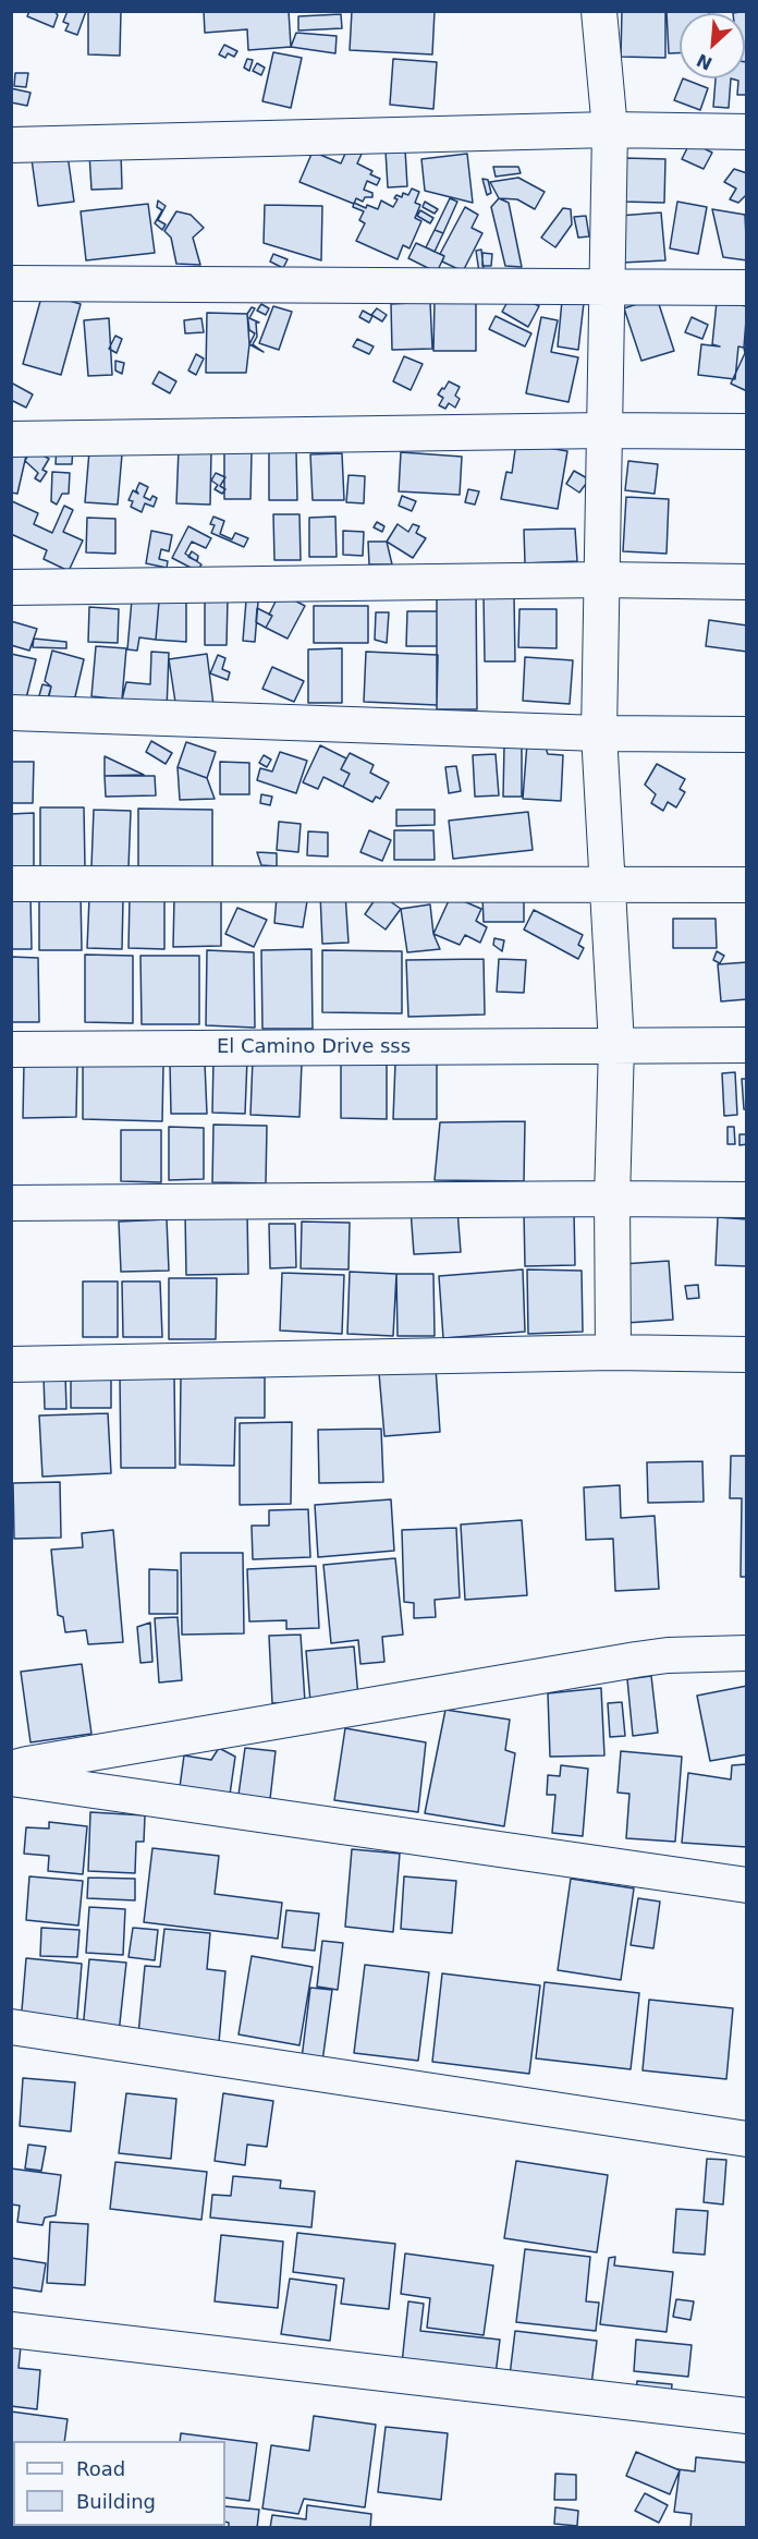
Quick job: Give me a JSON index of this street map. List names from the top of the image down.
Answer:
{
  "streets": {
    "street": ["El Camino Drive sss"]
  },
  "legend": ["Road", "Building"],
  "north": "bottom left"
}
